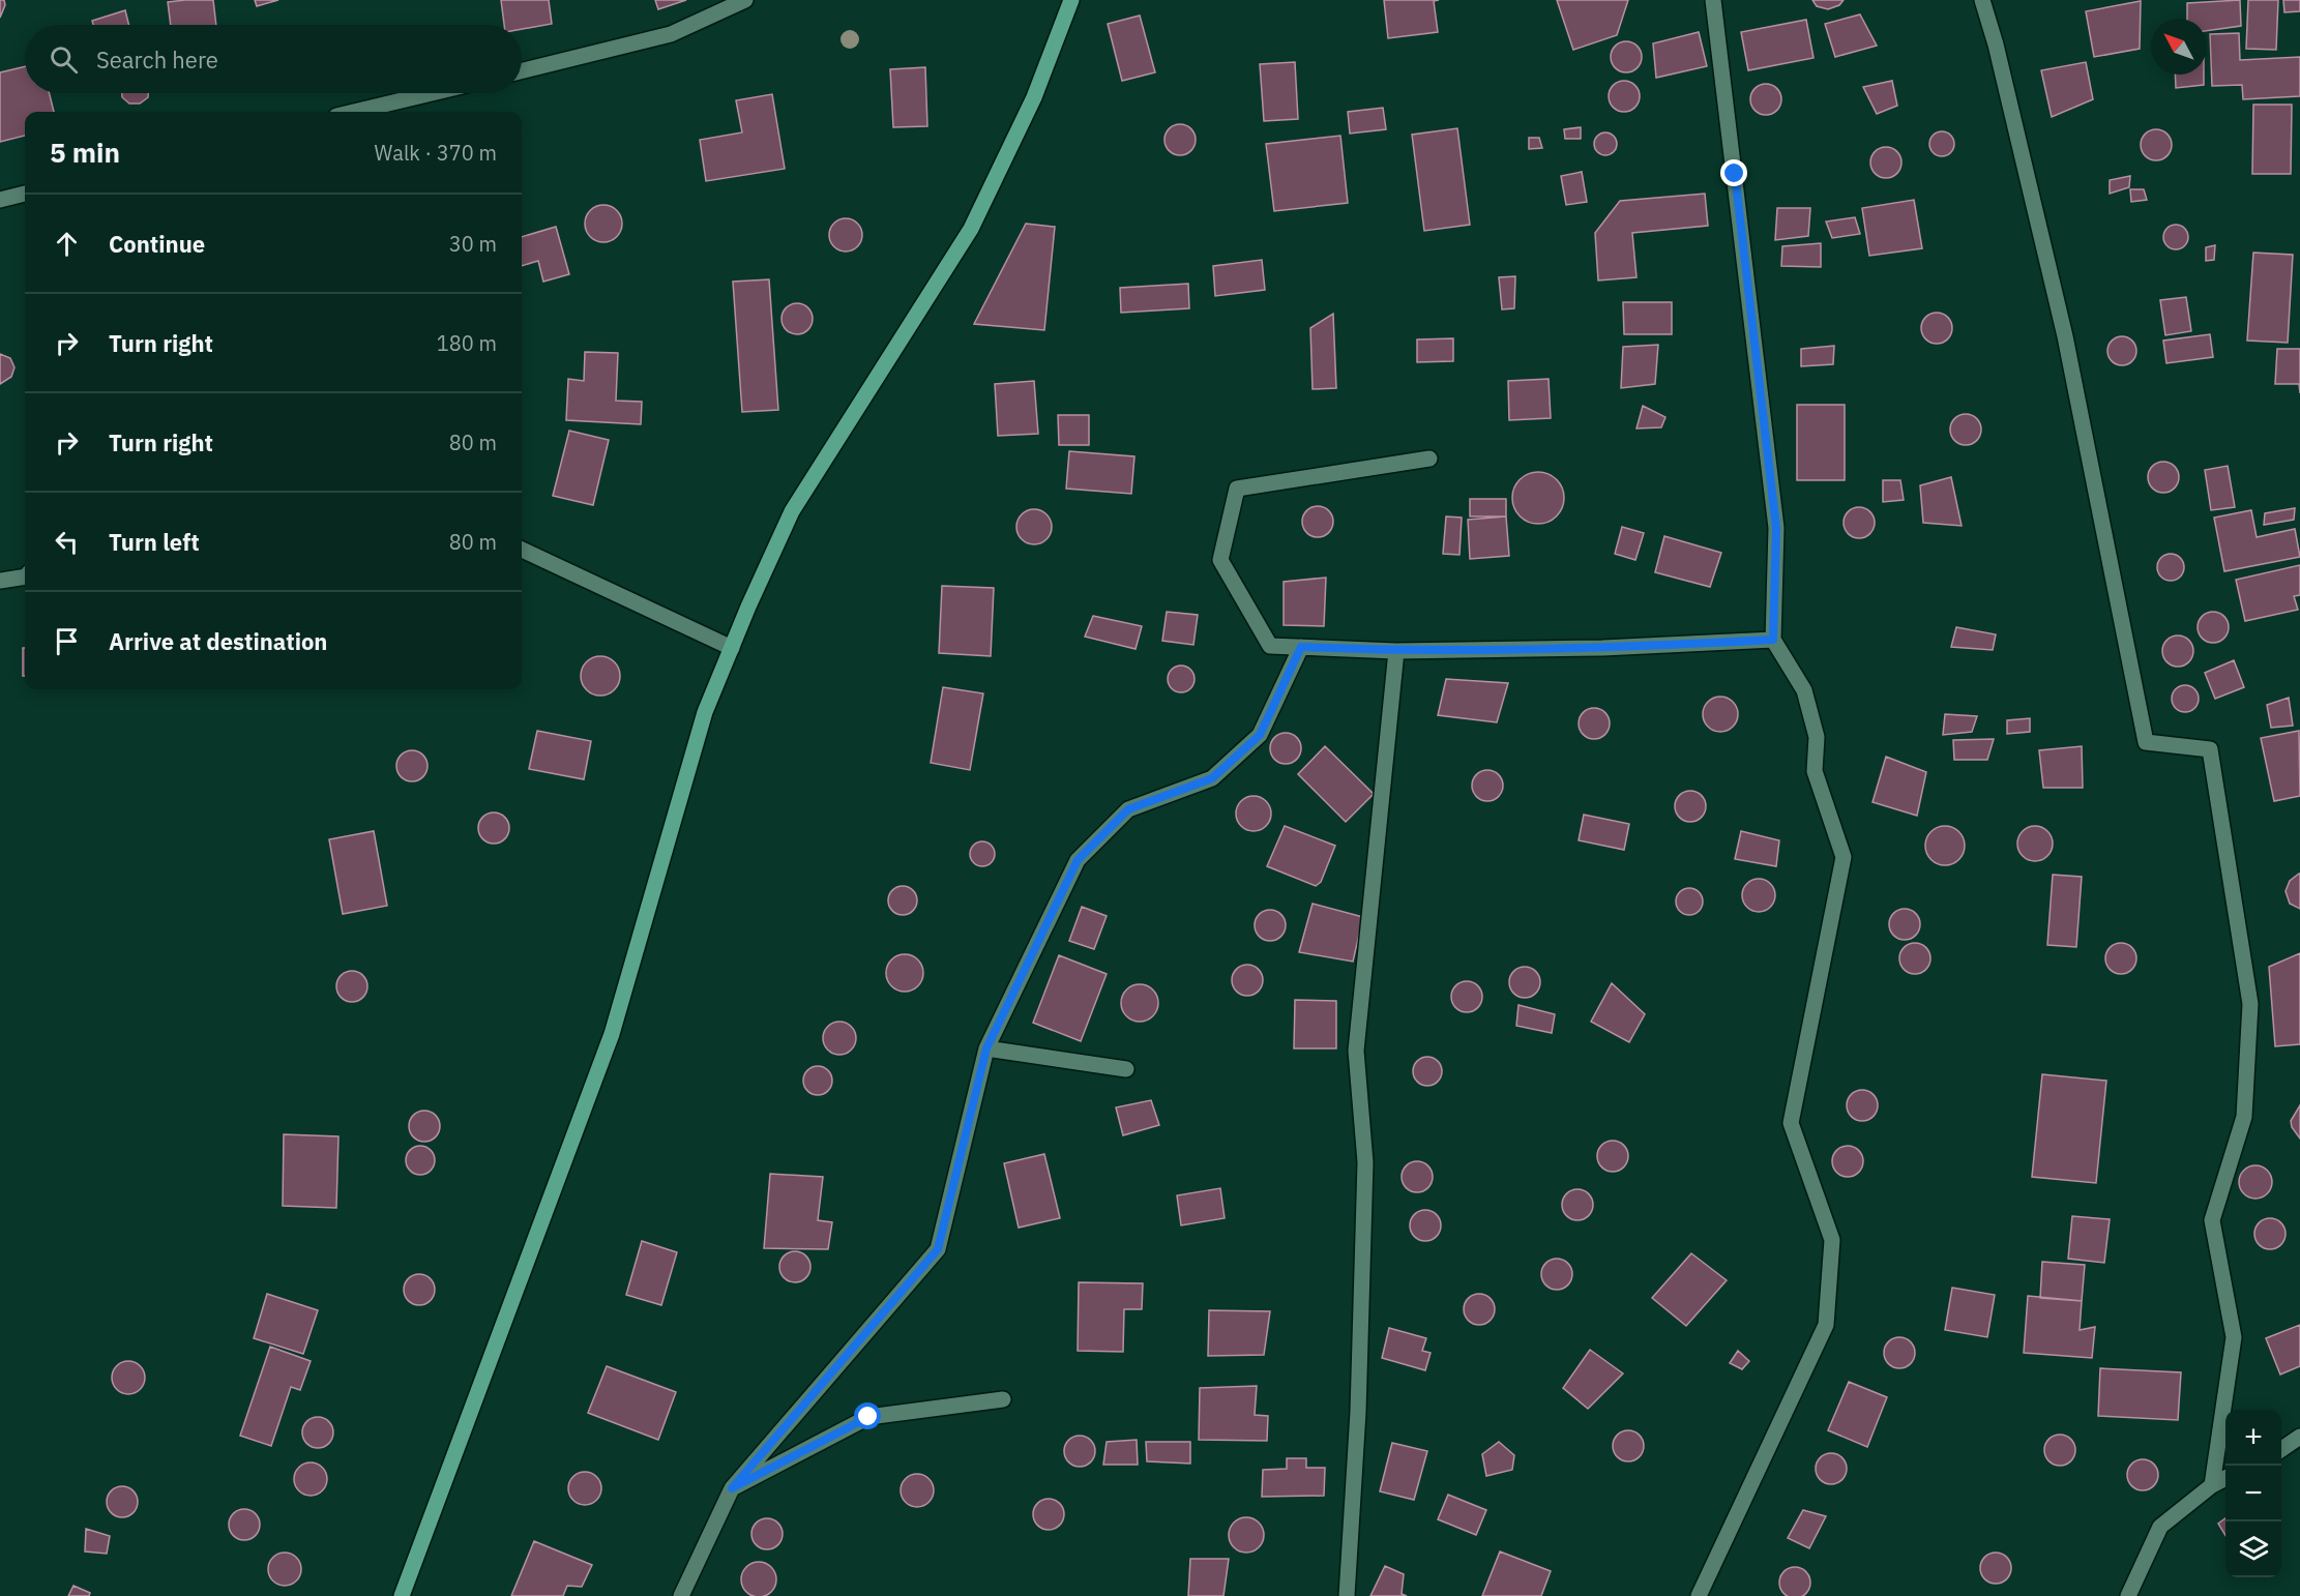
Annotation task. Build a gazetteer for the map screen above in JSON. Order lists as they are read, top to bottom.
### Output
{
  "north": "top left",
  "page": {
    "search": "Search here",
    "heading": ["5 min", "Walk · 370 m"],
    "list": [
      ["Continue", "30 m"],
      ["Turn right", "180 m"],
      ["Turn right", "80 m"],
      ["Turn left", "80 m"],
      "Arrive at destination"
    ],
    "map_buttons": ["+", "−"]
  }
}
